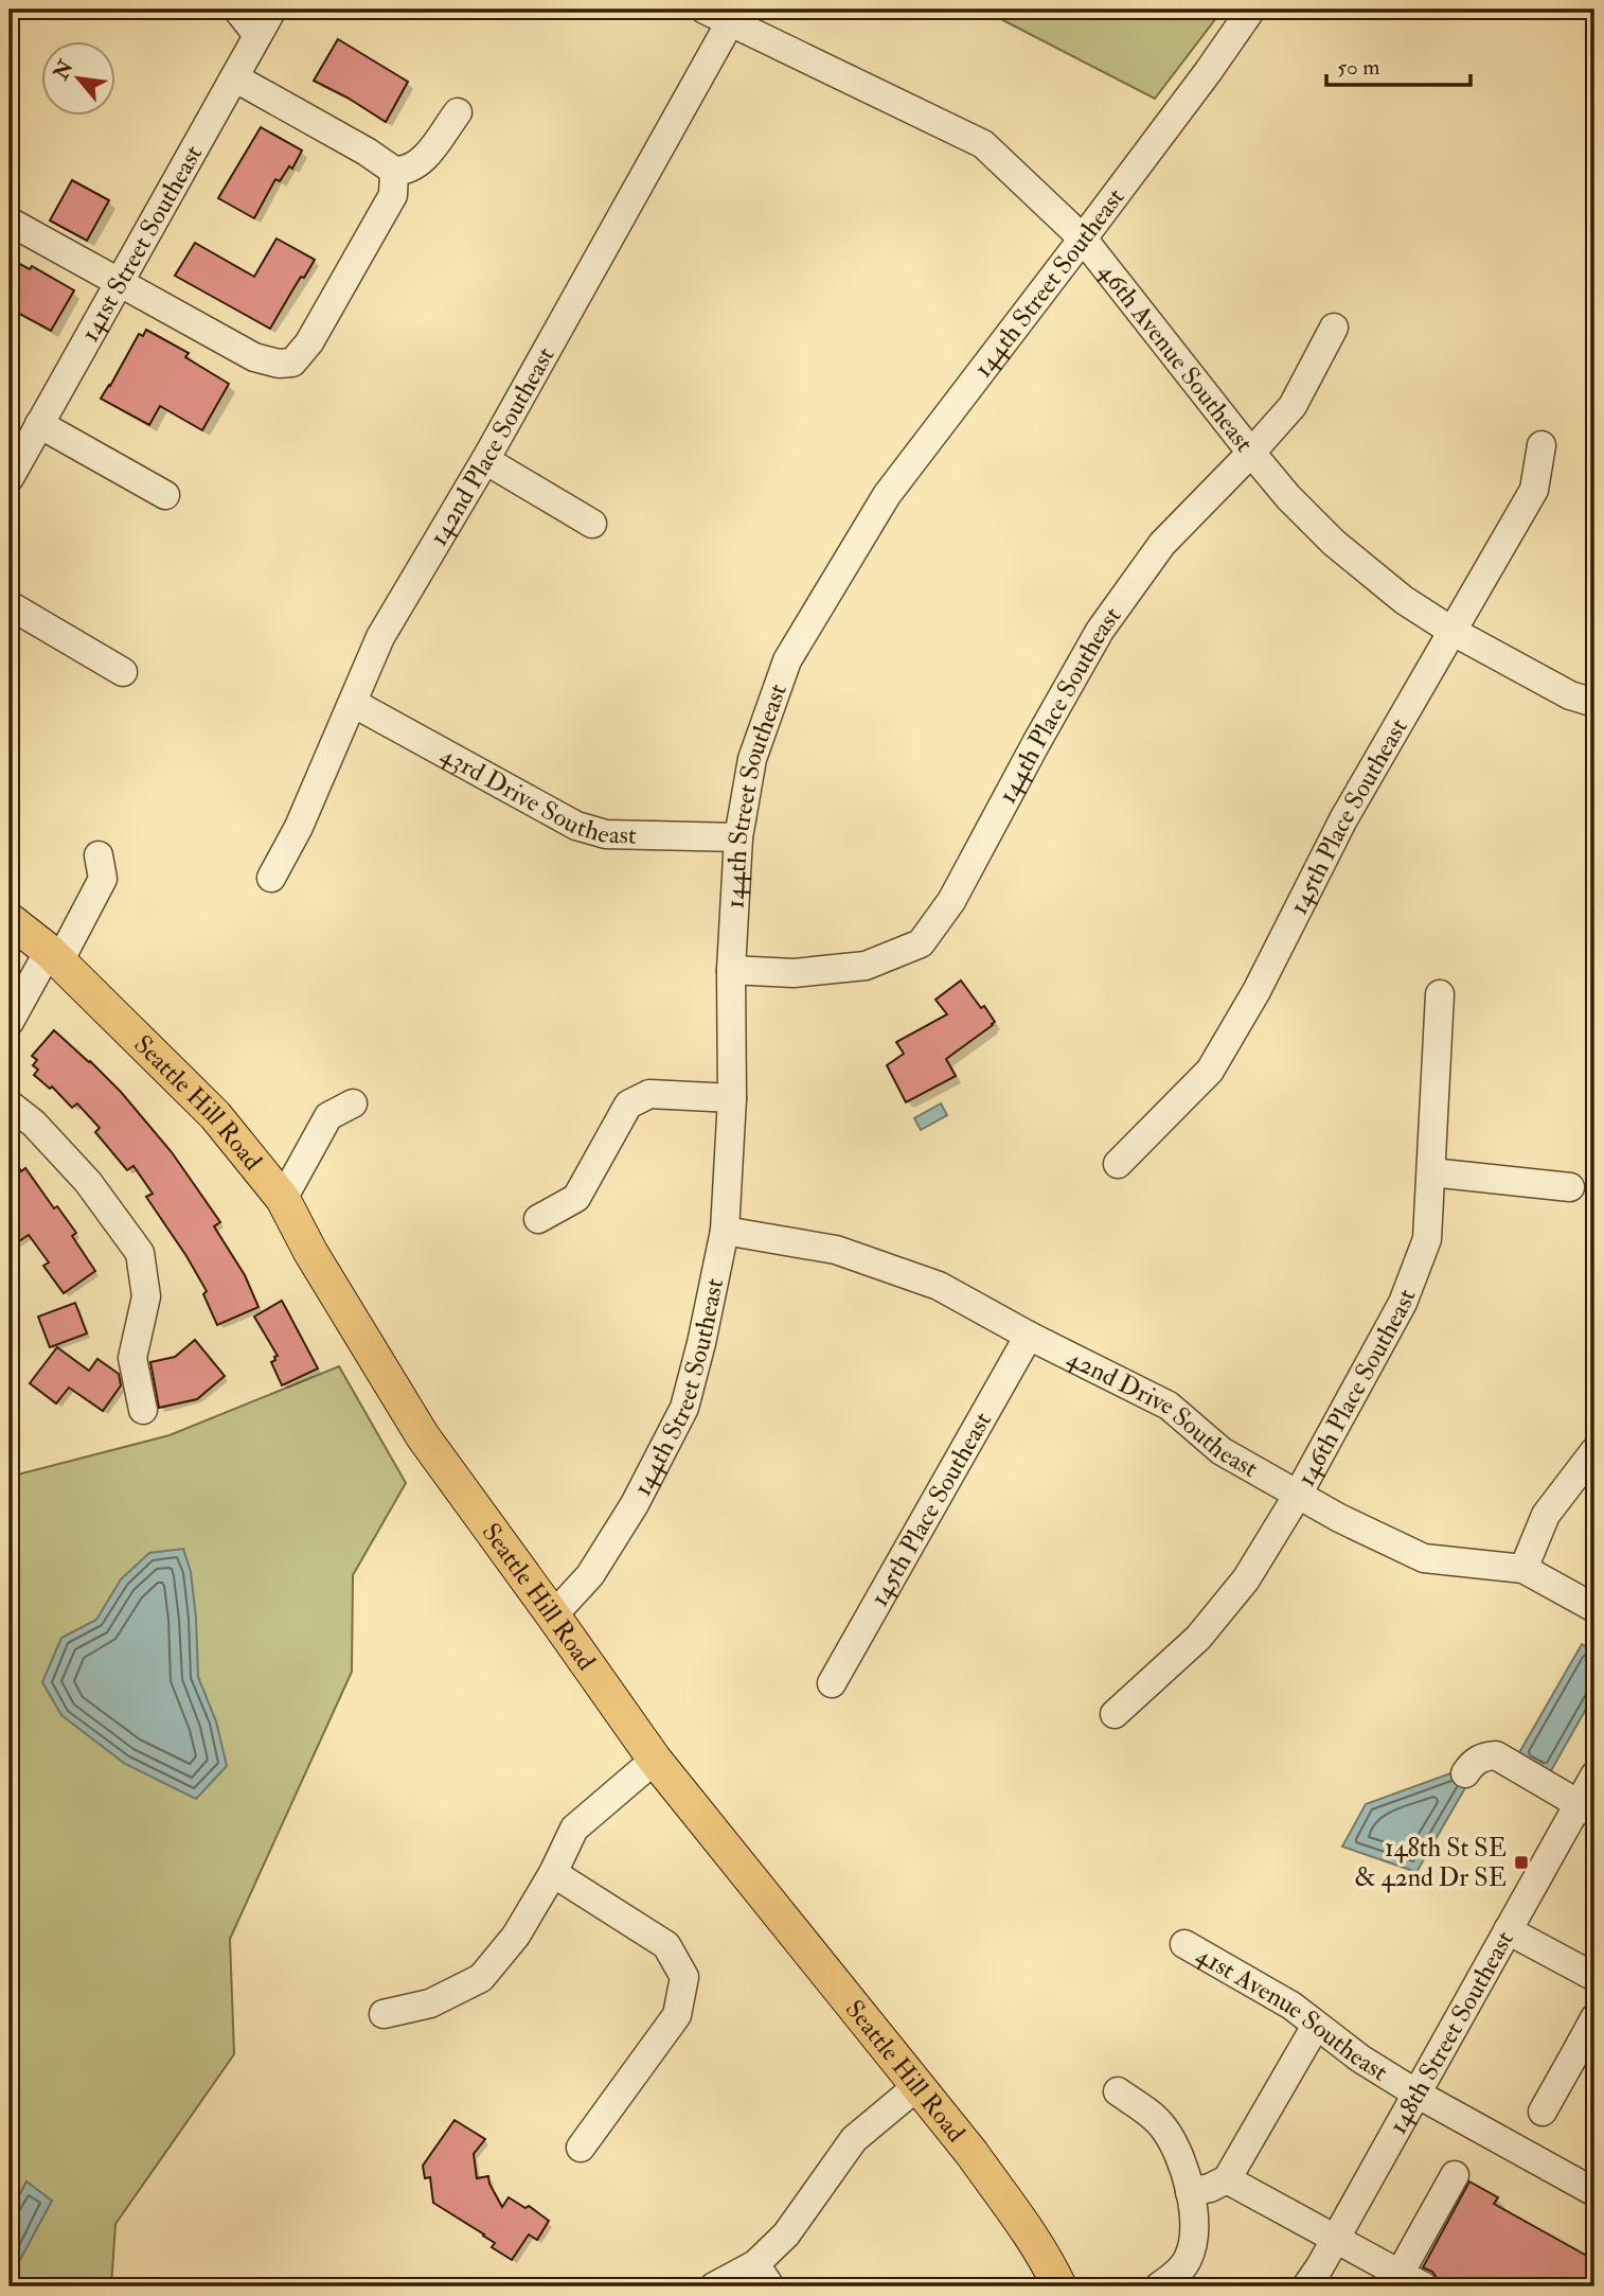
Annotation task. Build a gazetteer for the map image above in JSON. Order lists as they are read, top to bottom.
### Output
{
  "streets": {
    "main road": ["Seattle Hill Road"],
    "street": [
      "141st Street Southeast",
      "144th Street Southeast",
      "46th Avenue Southeast",
      "142nd Place Southeast",
      "144th Place Southeast",
      "43rd Drive Southeast",
      "145th Place Southeast",
      "146th Place Southeast",
      "42nd Drive Southeast",
      "41st Avenue Southeast",
      "148th Street Southeast"
    ]
  },
  "crossings": [
    ["144th Street Southeast", "46th Avenue Southeast"],
    ["144th Street Southeast", "144th Place Southeast"],
    ["144th Street Southeast", "43rd Drive Southeast"],
    ["144th Street Southeast", "Seattle Hill Road"],
    ["144th Street Southeast", "42nd Drive Southeast"],
    ["46th Avenue Southeast", "142nd Place Southeast"],
    ["46th Avenue Southeast", "144th Place Southeast"],
    ["46th Avenue Southeast", "145th Place Southeast"],
    ["142nd Place Southeast", "43rd Drive Southeast"],
    ["145th Place Southeast", "42nd Drive Southeast"],
    ["146th Place Southeast", "42nd Drive Southeast"],
    ["41st Avenue Southeast", "148th Street Southeast"]
  ],
  "places": {
    "transit": ["148th St SE & 42nd Dr SE"]
  },
  "scale_bar": "50 m",
  "north": "top left"
}
